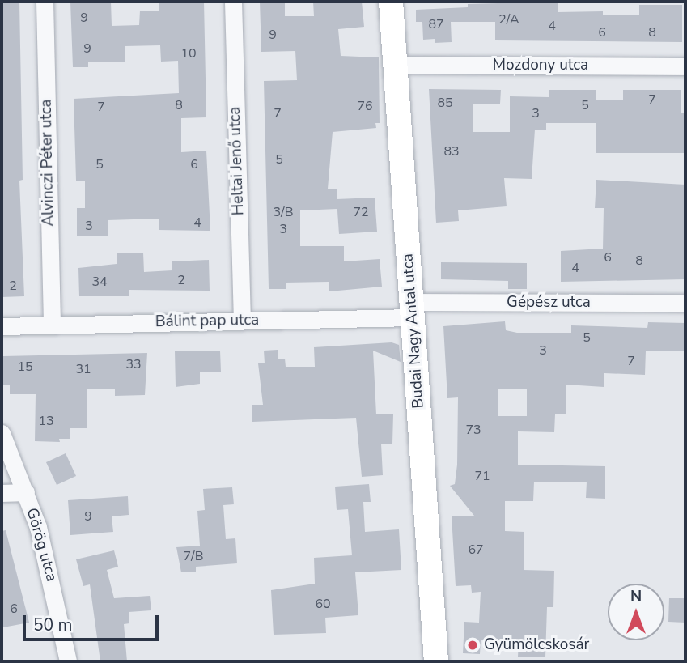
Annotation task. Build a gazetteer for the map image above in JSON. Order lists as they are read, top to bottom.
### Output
{
  "streets": {
    "street": [
      "Mozdony utca",
      "Heltai Jenő utca",
      "Alvinczi Péter utca",
      "Gépész utca",
      "Bálint pap utca",
      "Budai Nagy Antal utca",
      "Görög utca"
    ]
  },
  "crossings": [
    ["Mozdony utca", "Budai Nagy Antal utca"],
    ["Heltai Jenő utca", "Bálint pap utca"],
    ["Alvinczi Péter utca", "Bálint pap utca"],
    ["Gépész utca", "Bálint pap utca"],
    ["Gépész utca", "Budai Nagy Antal utca"],
    ["Bálint pap utca", "Budai Nagy Antal utca"]
  ],
  "places": ["Gyümölcskosár"],
  "house_numbers": [
    "9",
    "2/A",
    "87",
    "4",
    "6",
    "8",
    "9",
    "9",
    "10",
    "7",
    "85",
    "8",
    "5",
    "76",
    "7",
    "7",
    "3",
    "83",
    "5",
    "5",
    "6",
    "3/B",
    "72",
    "4",
    "3",
    "3",
    "6",
    "8",
    "4",
    "2",
    "34",
    "2",
    "5",
    "3",
    "7",
    "33",
    "15",
    "31",
    "13",
    "73",
    "71",
    "9",
    "67",
    "7/B",
    "60",
    "6"
  ],
  "scale_bar": "50 m",
  "north": "top"
}
